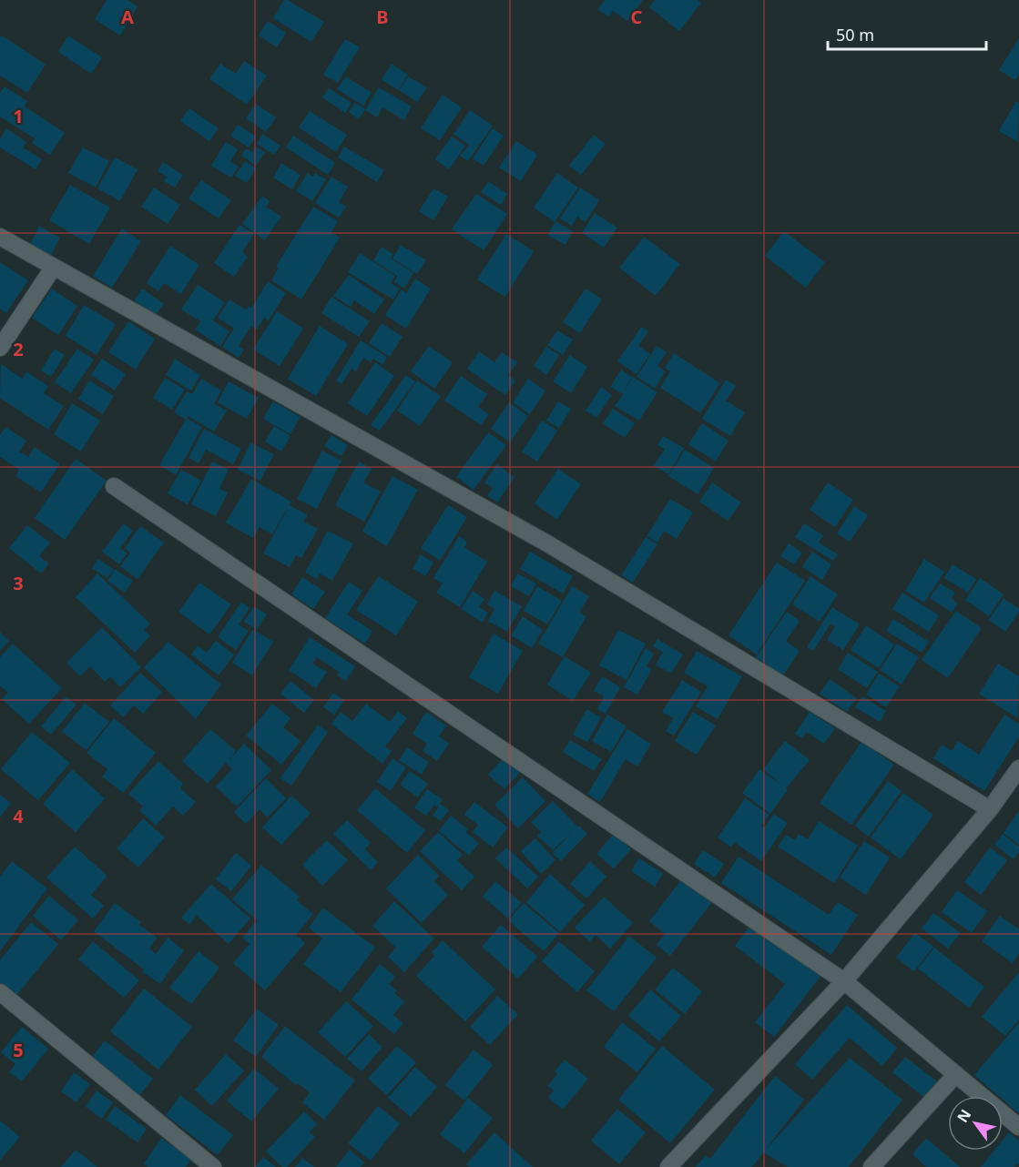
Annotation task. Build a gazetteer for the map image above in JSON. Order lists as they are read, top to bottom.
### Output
{
  "scale_bar": "50 m",
  "north": "top left",
  "grid": {
    "columns": ["A", "B", "C"],
    "rows": [
      "1",
      "2",
      "3",
      "4",
      "5"
    ]
  }
}
